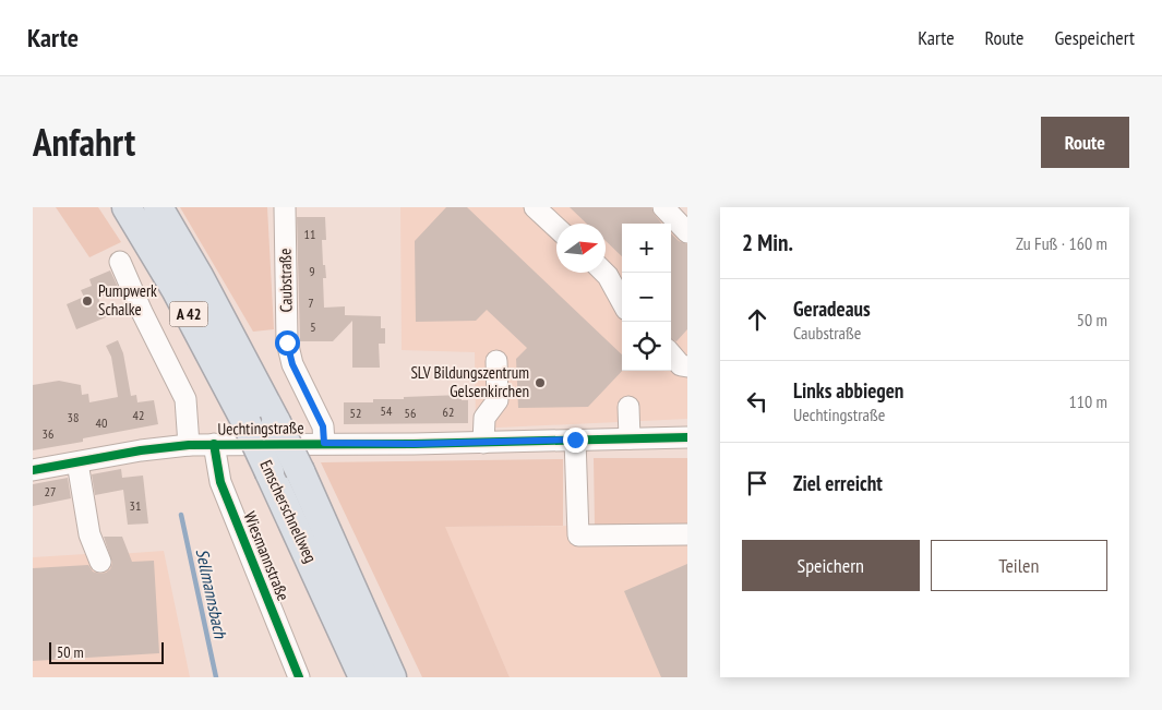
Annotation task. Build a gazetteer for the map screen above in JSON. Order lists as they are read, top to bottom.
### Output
{
  "streets": {
    "highway": ["A 42", "Emscherschnellweg"],
    "street": ["Caubstraße", "Uechtingstraße", "Wiesmannstraße"]
  },
  "crossings": [
    ["Caubstraße", "Uechtingstraße"],
    ["Uechtingstraße", "Wiesmannstraße"]
  ],
  "water": ["Sellmannsbach"],
  "places": ["Pumpwerk Schalke", "SLV Bildungszentrum Gelsenkirchen"],
  "house_numbers": [
    "11",
    "9",
    "7",
    "5",
    "54",
    "62",
    "52",
    "56",
    "42",
    "38",
    "40",
    "36",
    "27",
    "31"
  ],
  "scale_bar": "50 m",
  "north": "right",
  "page": {
    "header": "Karte",
    "nav": ["Karte", "Route", "Gespeichert"],
    "title": "Anfahrt",
    "buttons": [
      "Route",
      ["Speichern", "Teilen"]
    ],
    "heading": ["2 Min.", "Zu Fuß · 160 m"],
    "map_buttons": ["+", "−"],
    "list": [
      ["Geradeaus", "Caubstraße", "50 m"],
      ["Links abbiegen", "Uechtingstraße", "110 m"],
      "Ziel erreicht"
    ],
    "scale": "50 m"
  }
}
